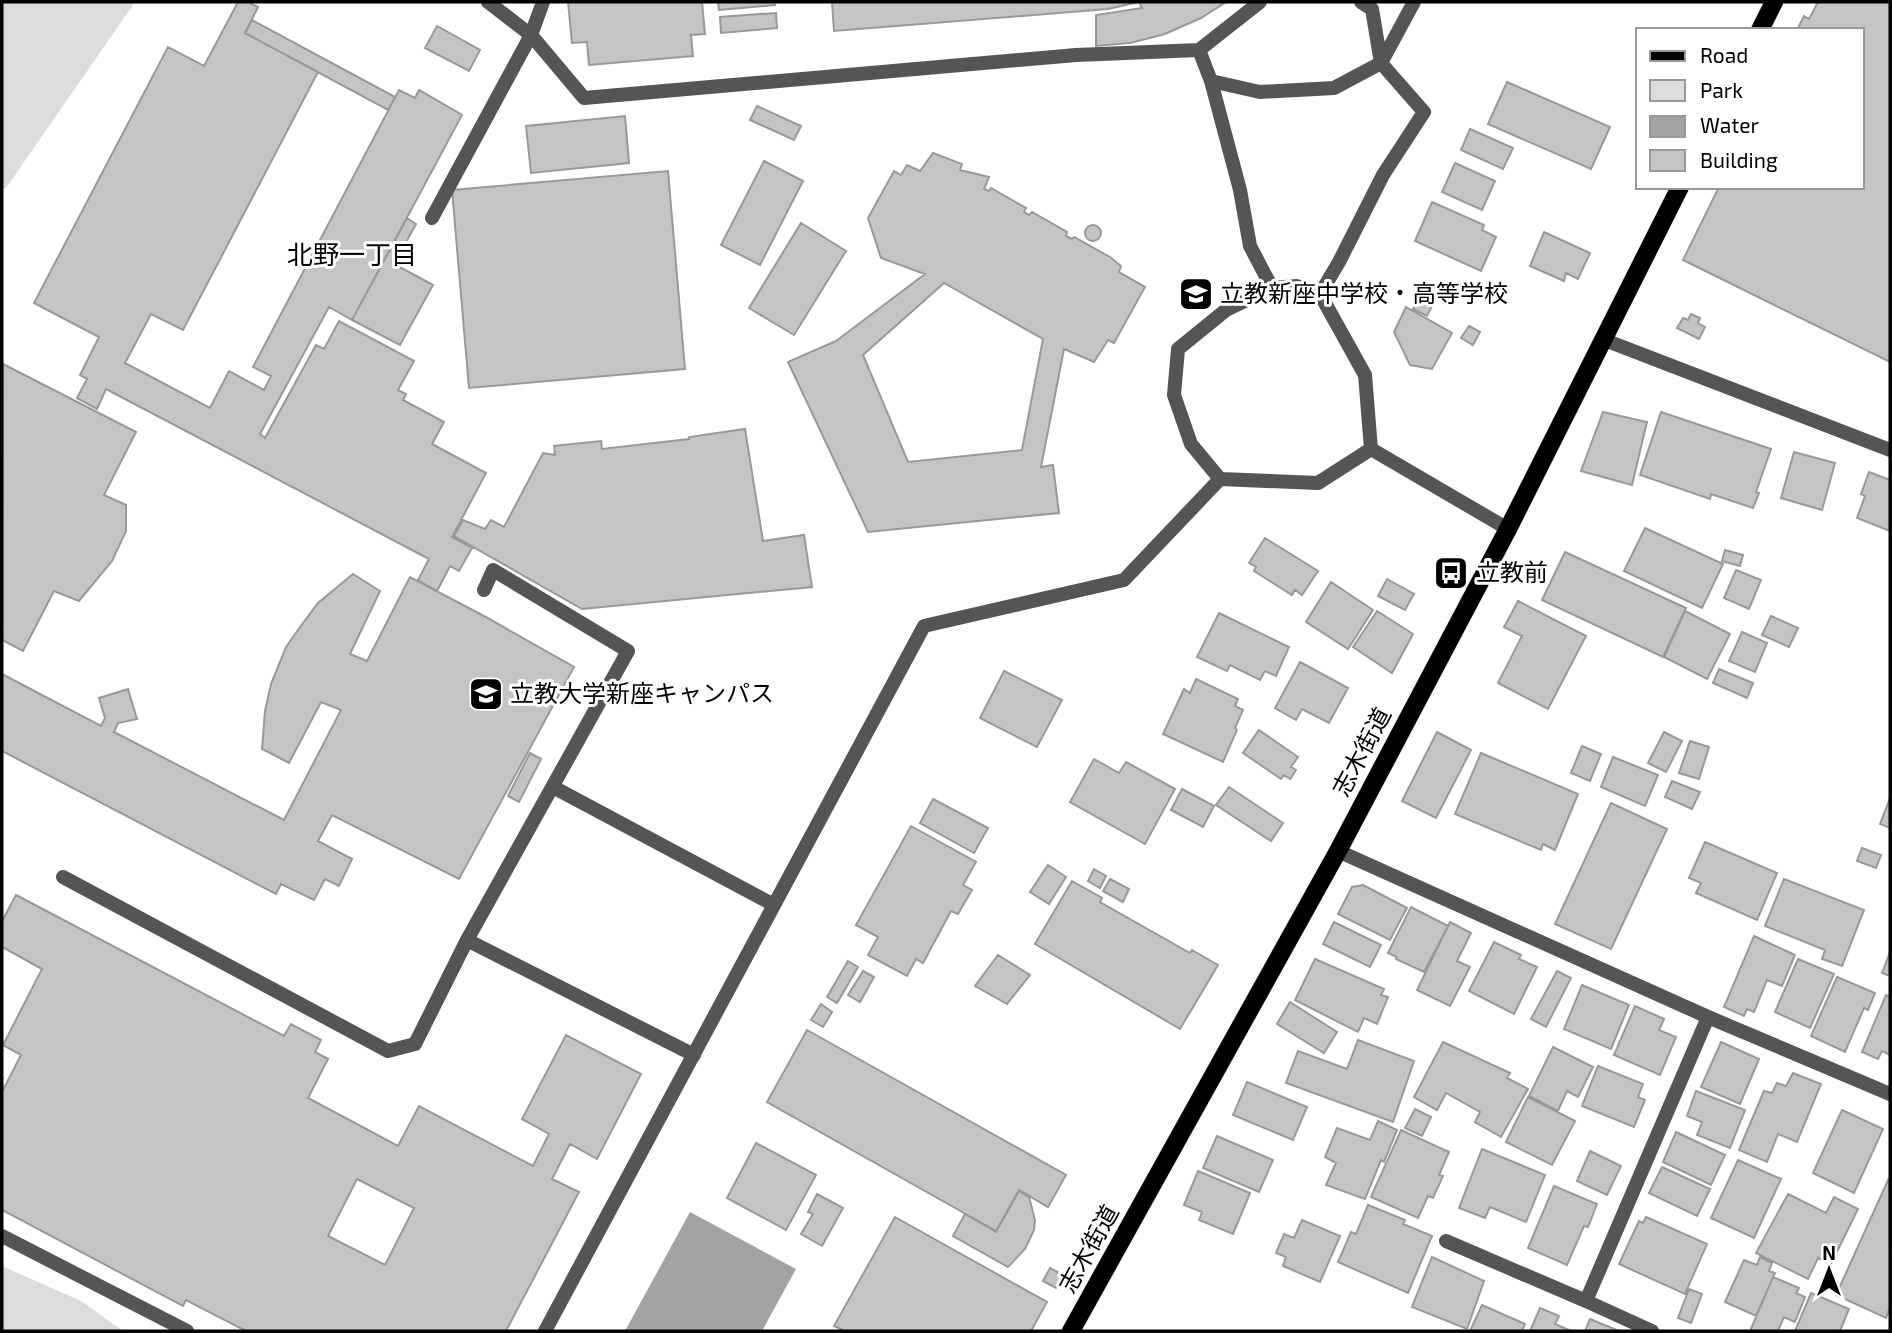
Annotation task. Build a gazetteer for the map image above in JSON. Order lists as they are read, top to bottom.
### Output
{
  "streets": {
    "main road": ["志木街道"]
  },
  "districts": ["北野一丁目"],
  "places": {
    "school or university": ["立教新座中学校・高等学校", "立教大学新座キャンパス"],
    "bus stop": ["立教前"]
  },
  "legend": [
    "Road",
    "Park",
    "Water",
    "Building"
  ],
  "north": "top"
}
